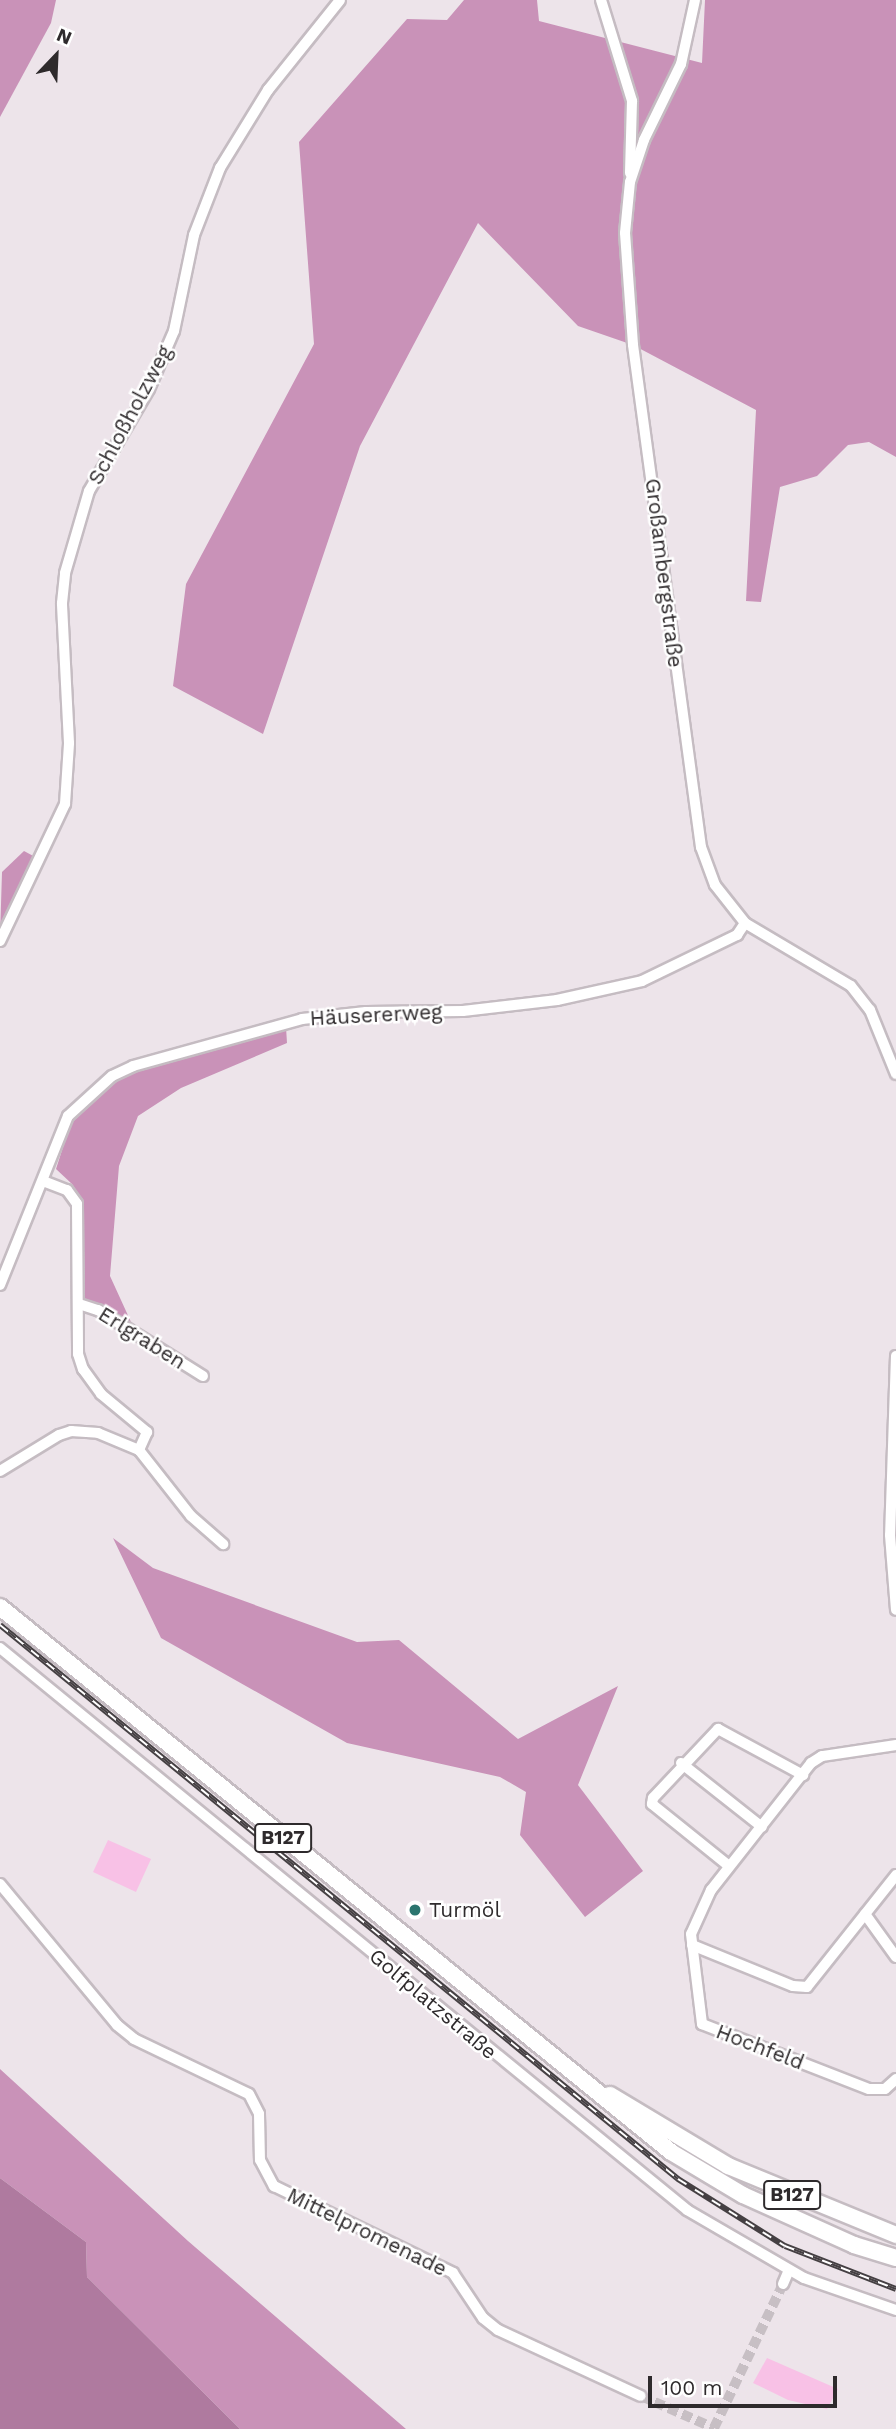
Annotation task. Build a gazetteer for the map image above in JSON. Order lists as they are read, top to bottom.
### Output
{
  "streets": {
    "main road": ["B127"],
    "street": [
      "Schloßholzweg",
      "Großambergstraße",
      "Häusererweg",
      "Erlgraben",
      "Golfplatzstraße",
      "Hochfeld",
      "Mittelpromenade"
    ]
  },
  "crossings": [
    ["Großambergstraße", "Häusererweg"],
    ["Häusererweg", "Erlgraben"]
  ],
  "places": ["Turmöl"],
  "scale_bar": "100 m",
  "north": "top right"
}
